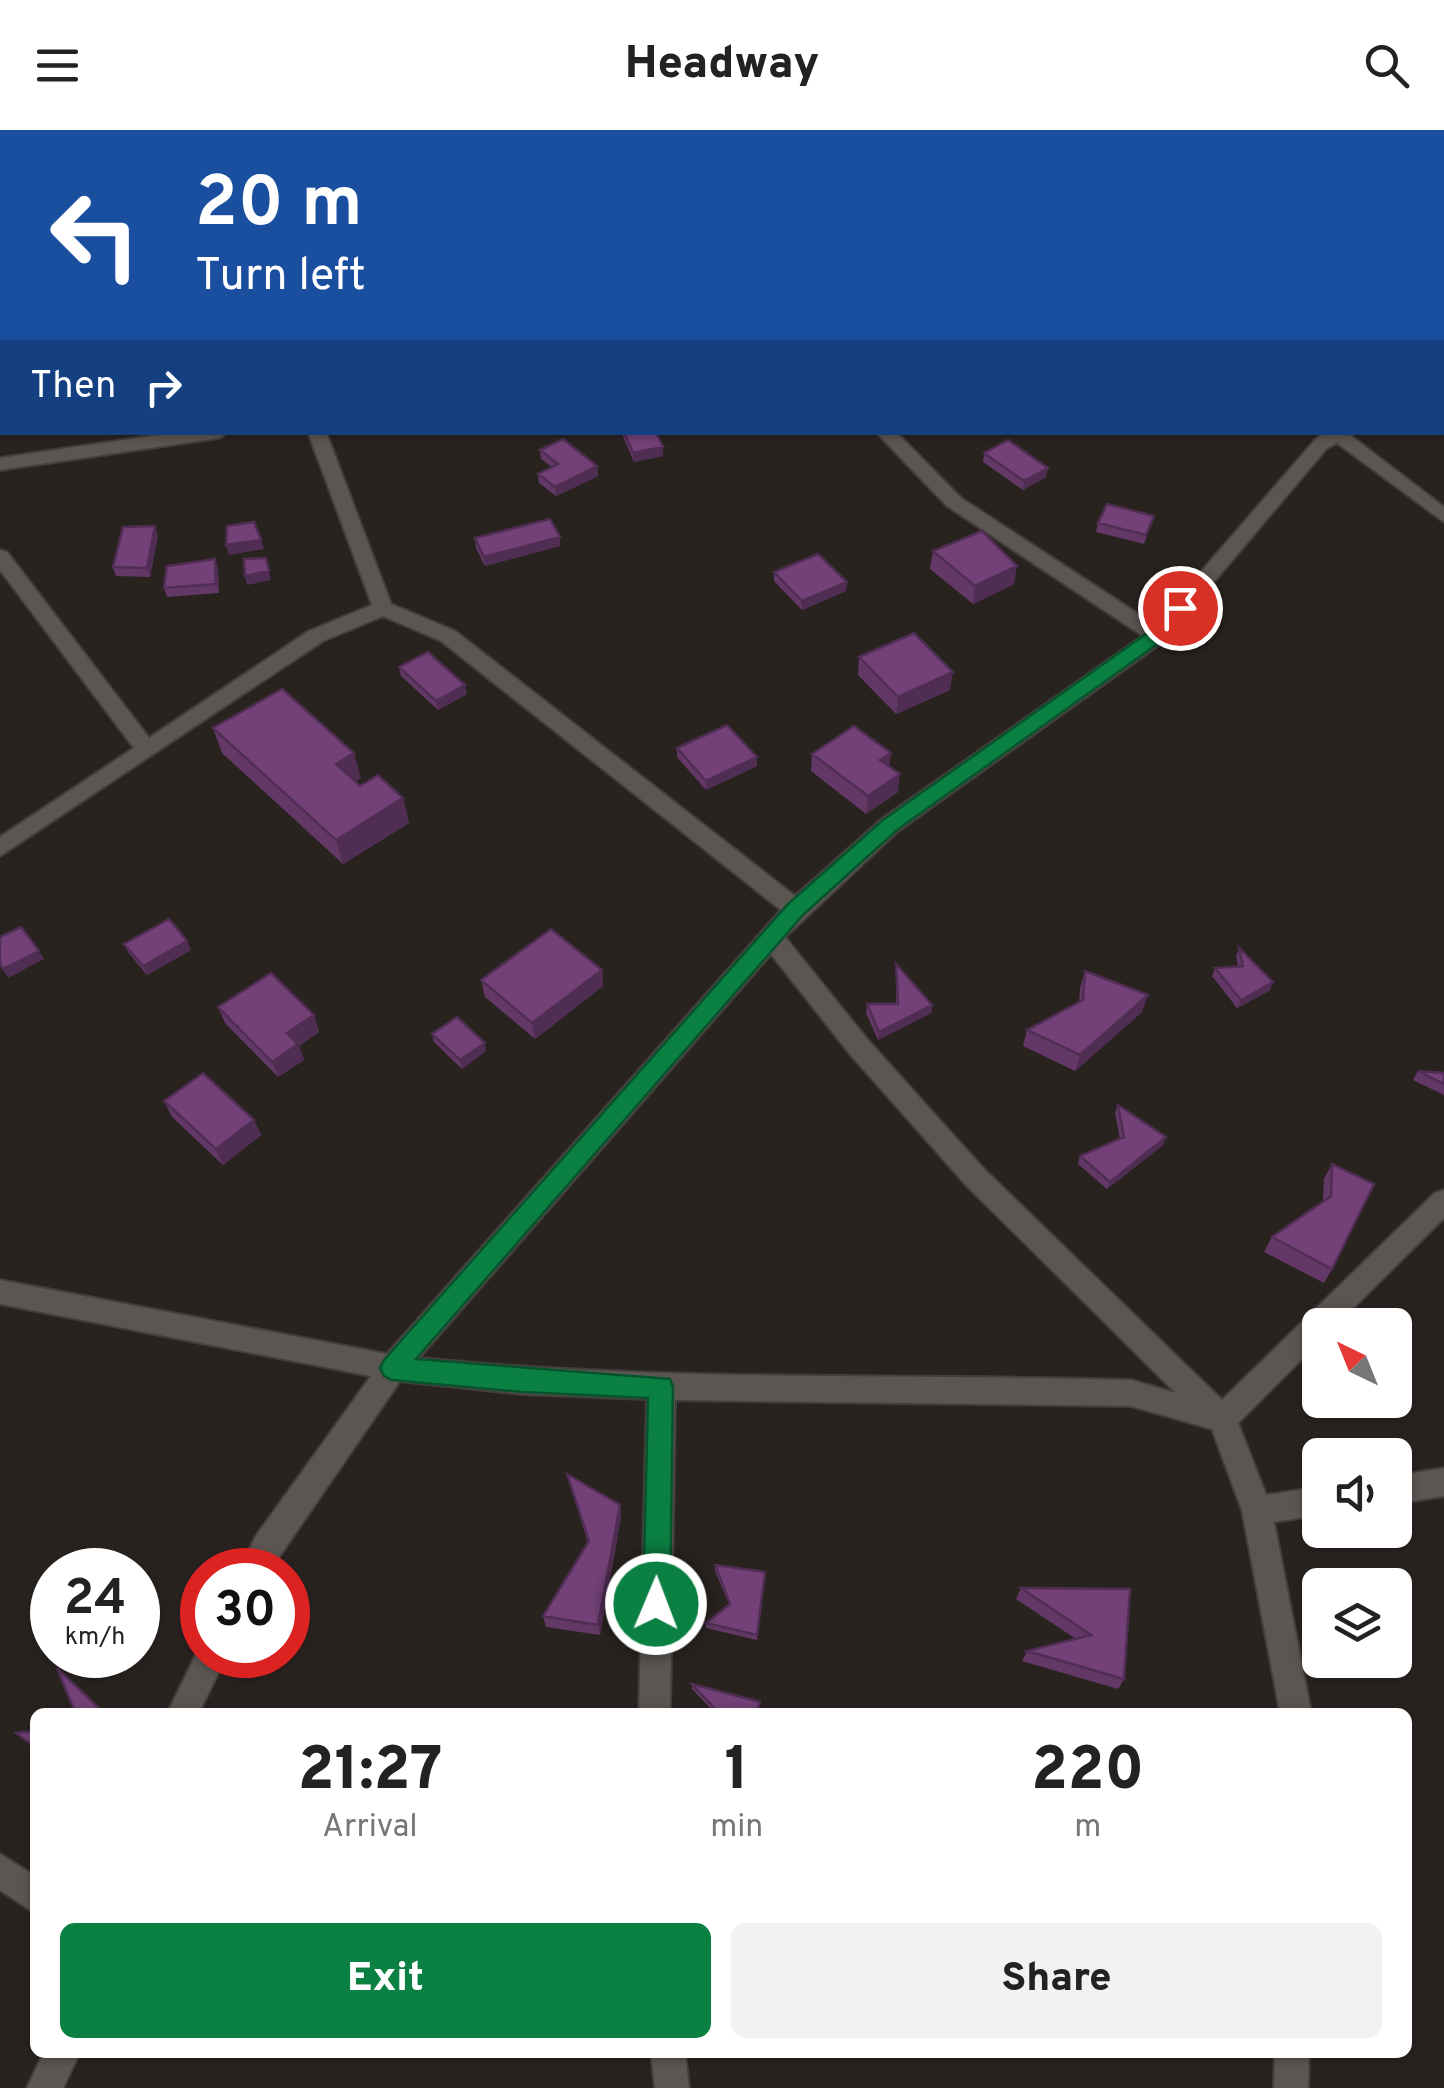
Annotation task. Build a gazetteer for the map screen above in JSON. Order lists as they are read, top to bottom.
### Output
{
  "north": "top left",
  "page": {
    "header": "Headway",
    "turn": ["20 m", "Turn left"],
    "then": "Then",
    "speed": "24 km/h",
    "limit": "30",
    "eta": [
      "21:27",
      "Arrival",
      "1",
      "min",
      "220",
      "m"
    ],
    "buttons": ["Exit", "Share"]
  }
}
